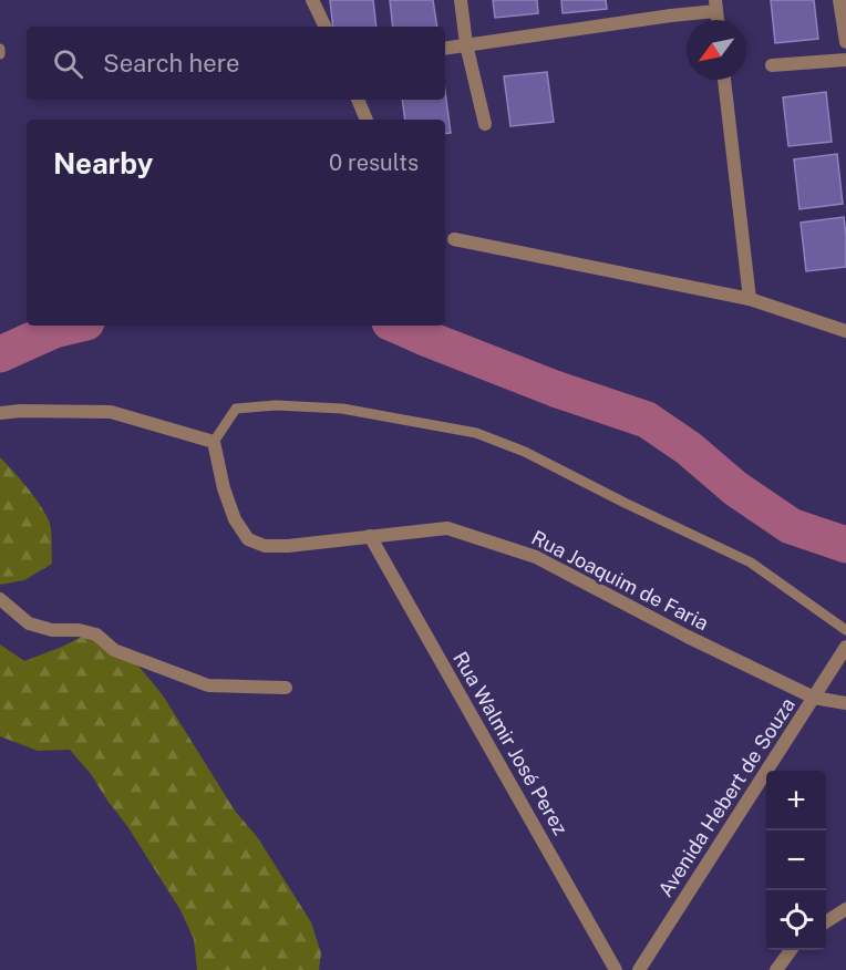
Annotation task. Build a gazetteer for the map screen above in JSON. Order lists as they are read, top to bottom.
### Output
{
  "streets": {
    "street": ["Rua Joaquim de Faria", "Rua Walmir José Perez", "Avenida Hebert de Souza"]
  },
  "crossings": [
    ["Rua Joaquim de Faria", "Rua Walmir José Perez"],
    ["Rua Joaquim de Faria", "Avenida Hebert de Souza"]
  ],
  "north": "bottom left",
  "page": {
    "search": "Search here",
    "heading": ["Nearby", "0 results"],
    "map_buttons": ["+", "−"]
  }
}
